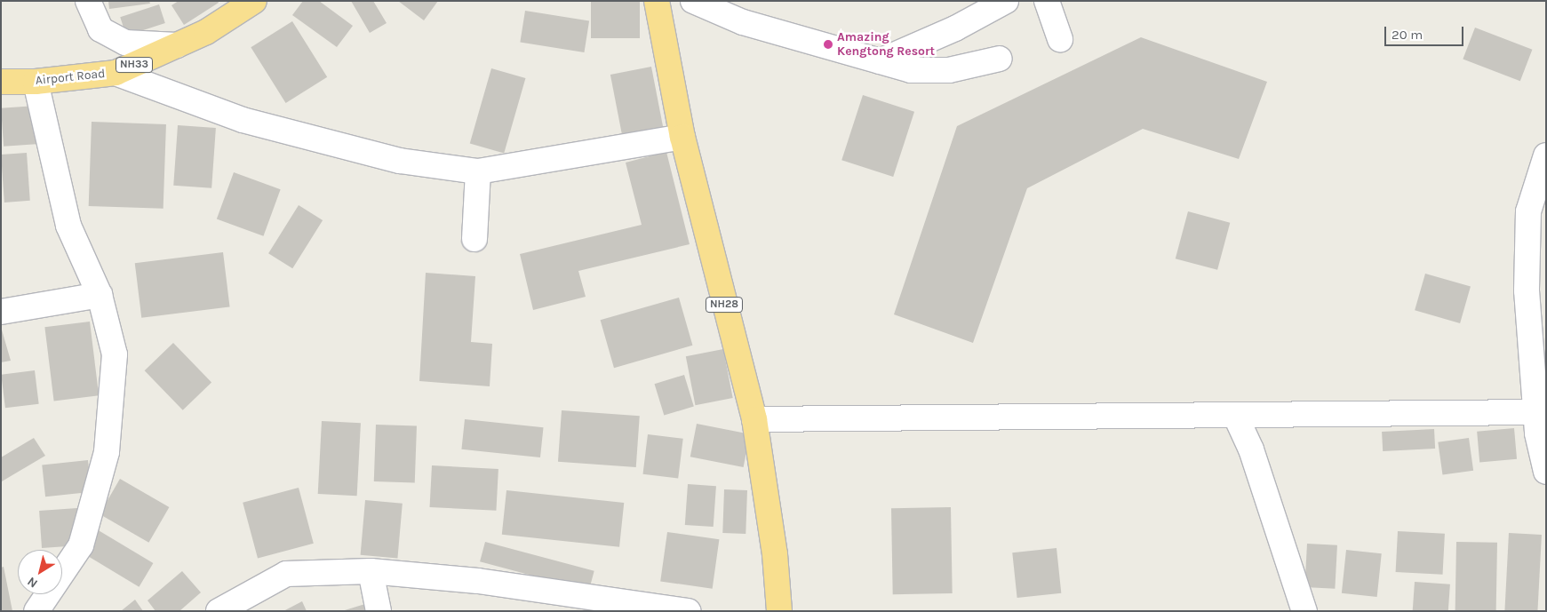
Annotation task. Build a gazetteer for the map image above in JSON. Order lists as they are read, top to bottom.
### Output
{
  "streets": {
    "highway": ["NH33", "Airport Road", "NH28"]
  },
  "places": ["Amazing Kengtong Resort"],
  "scale_bar": "20 m",
  "north": "bottom left"
}
